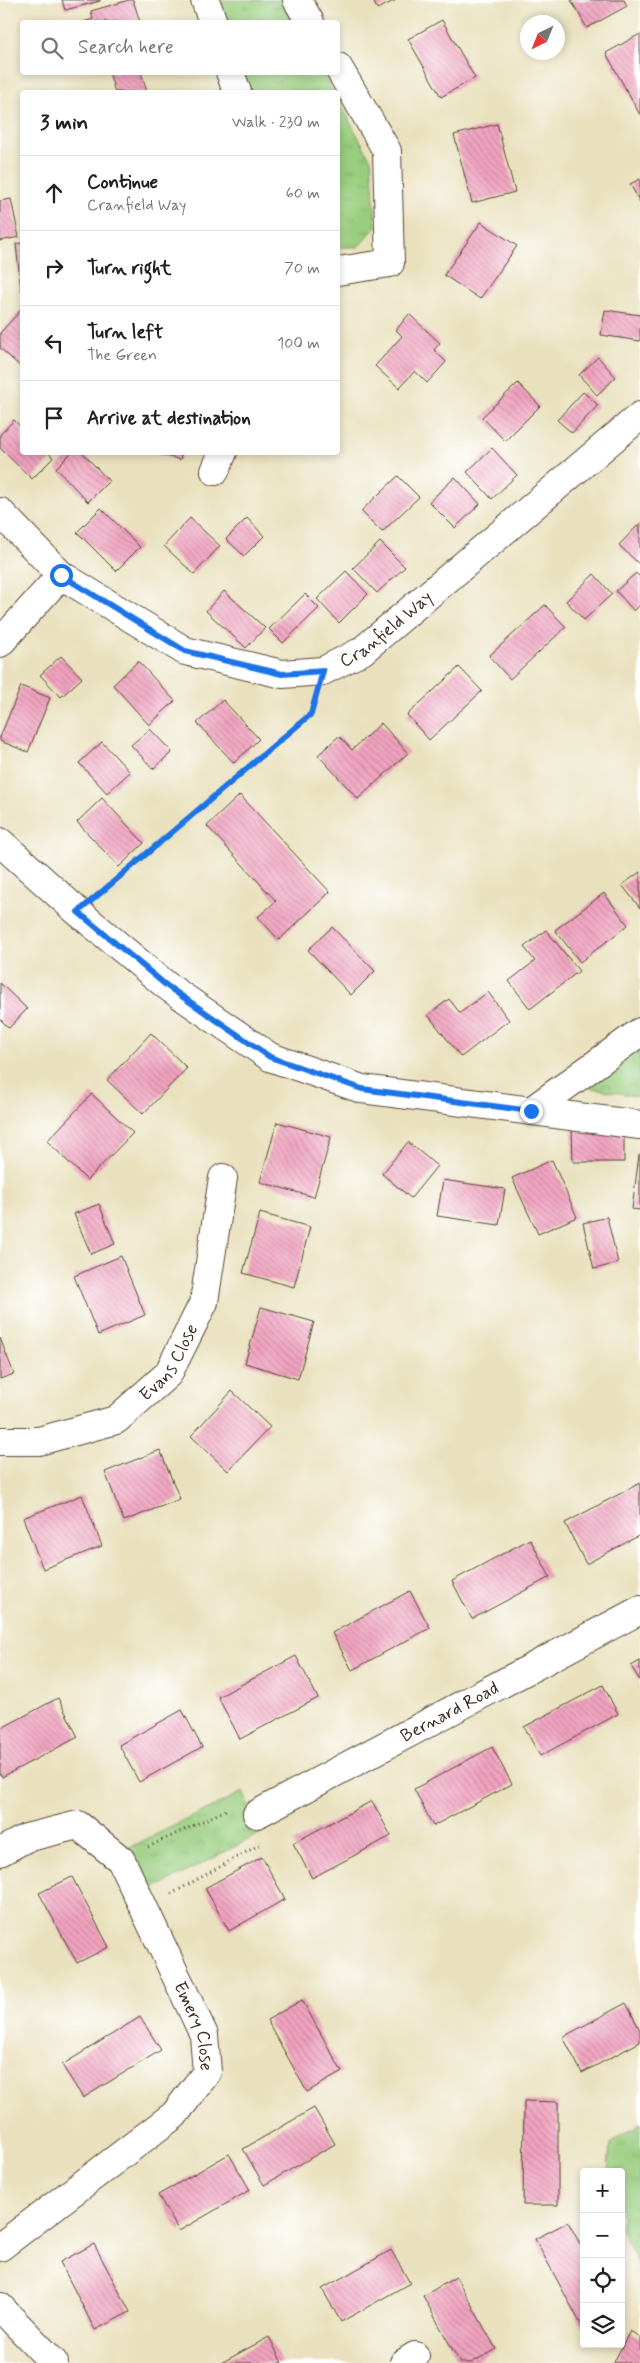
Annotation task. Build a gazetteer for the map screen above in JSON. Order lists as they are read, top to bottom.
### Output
{
  "streets": {
    "street": [
      "Cranfield Way",
      "Evans Close",
      "Bernard Road",
      "Emery Close"
    ]
  },
  "north": "bottom left",
  "page": {
    "search": "Search here",
    "heading": ["3 min", "Walk · 230 m"],
    "list": [
      ["Continue", "Cranfield Way", "60 m"],
      ["Turn right", "70 m"],
      ["Turn left", "The Green", "100 m"],
      "Arrive at destination"
    ],
    "map_buttons": ["+", "−"]
  }
}
